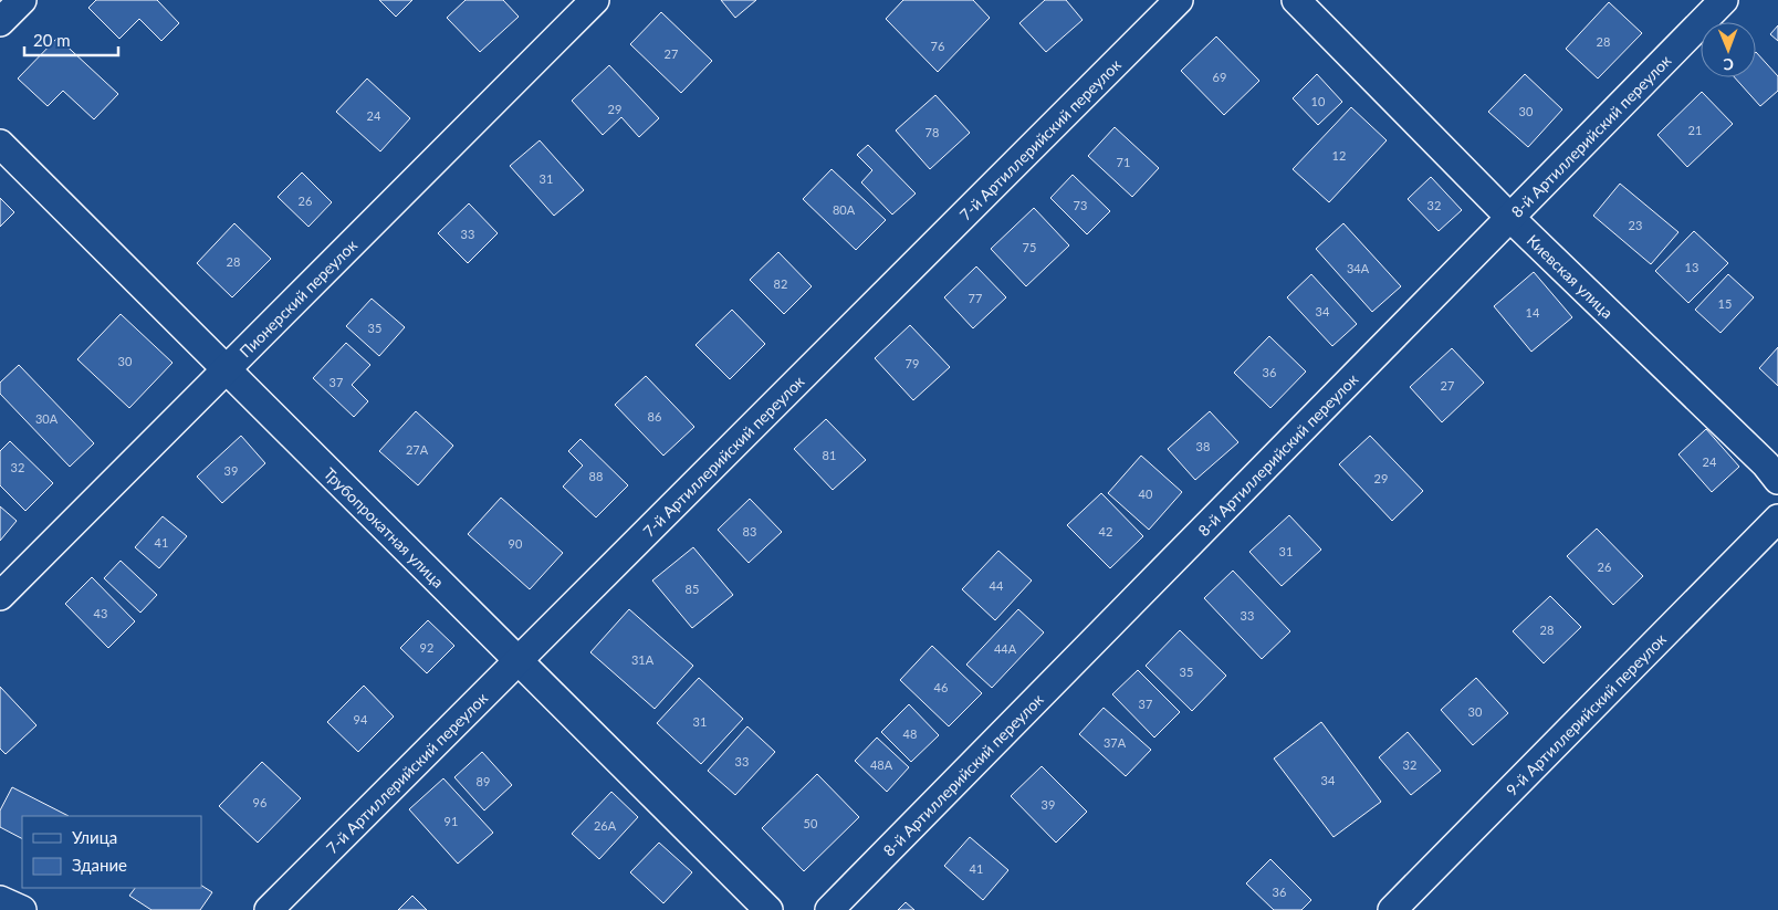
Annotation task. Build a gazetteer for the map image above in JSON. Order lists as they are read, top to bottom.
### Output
{
  "streets": {
    "street": [
      "8-й Артиллерийский переулок",
      "7-й Артиллерийский переулок",
      "Киевская улица",
      "Пионерский переулок",
      "Трубопрокатная улица",
      "9-й Артиллерийский переулок"
    ]
  },
  "crossings": [
    ["8-й Артиллерийский переулок", "Киевская улица"],
    ["7-й Артиллерийский переулок", "Трубопрокатная улица"],
    ["Пионерский переулок", "Трубопрокатная улица"]
  ],
  "house_numbers": [
    "28",
    "76",
    "27",
    "69",
    "10",
    "29",
    "30",
    "24",
    "21",
    "78",
    "12",
    "71",
    "31",
    "26",
    "73",
    "32",
    "80А",
    "23",
    "33",
    "75",
    "28",
    "13",
    "34А",
    "82",
    "77",
    "15",
    "34",
    "14",
    "35",
    "30",
    "79",
    "36",
    "37",
    "27",
    "86",
    "30А",
    "38",
    "27А",
    "81",
    "24",
    "32",
    "39",
    "88",
    "29",
    "40",
    "83",
    "42",
    "41",
    "90",
    "31",
    "26",
    "44",
    "85",
    "43",
    "33",
    "28",
    "92",
    "44А",
    "31А",
    "35",
    "46",
    "37",
    "30",
    "94",
    "31",
    "48",
    "37А",
    "33",
    "48А",
    "32",
    "34",
    "89",
    "96",
    "39",
    "91",
    "50",
    "26А",
    "41",
    "36"
  ],
  "legend": ["Улица", "Здание"],
  "scale_bar": "20 m",
  "north": "bottom"
}
